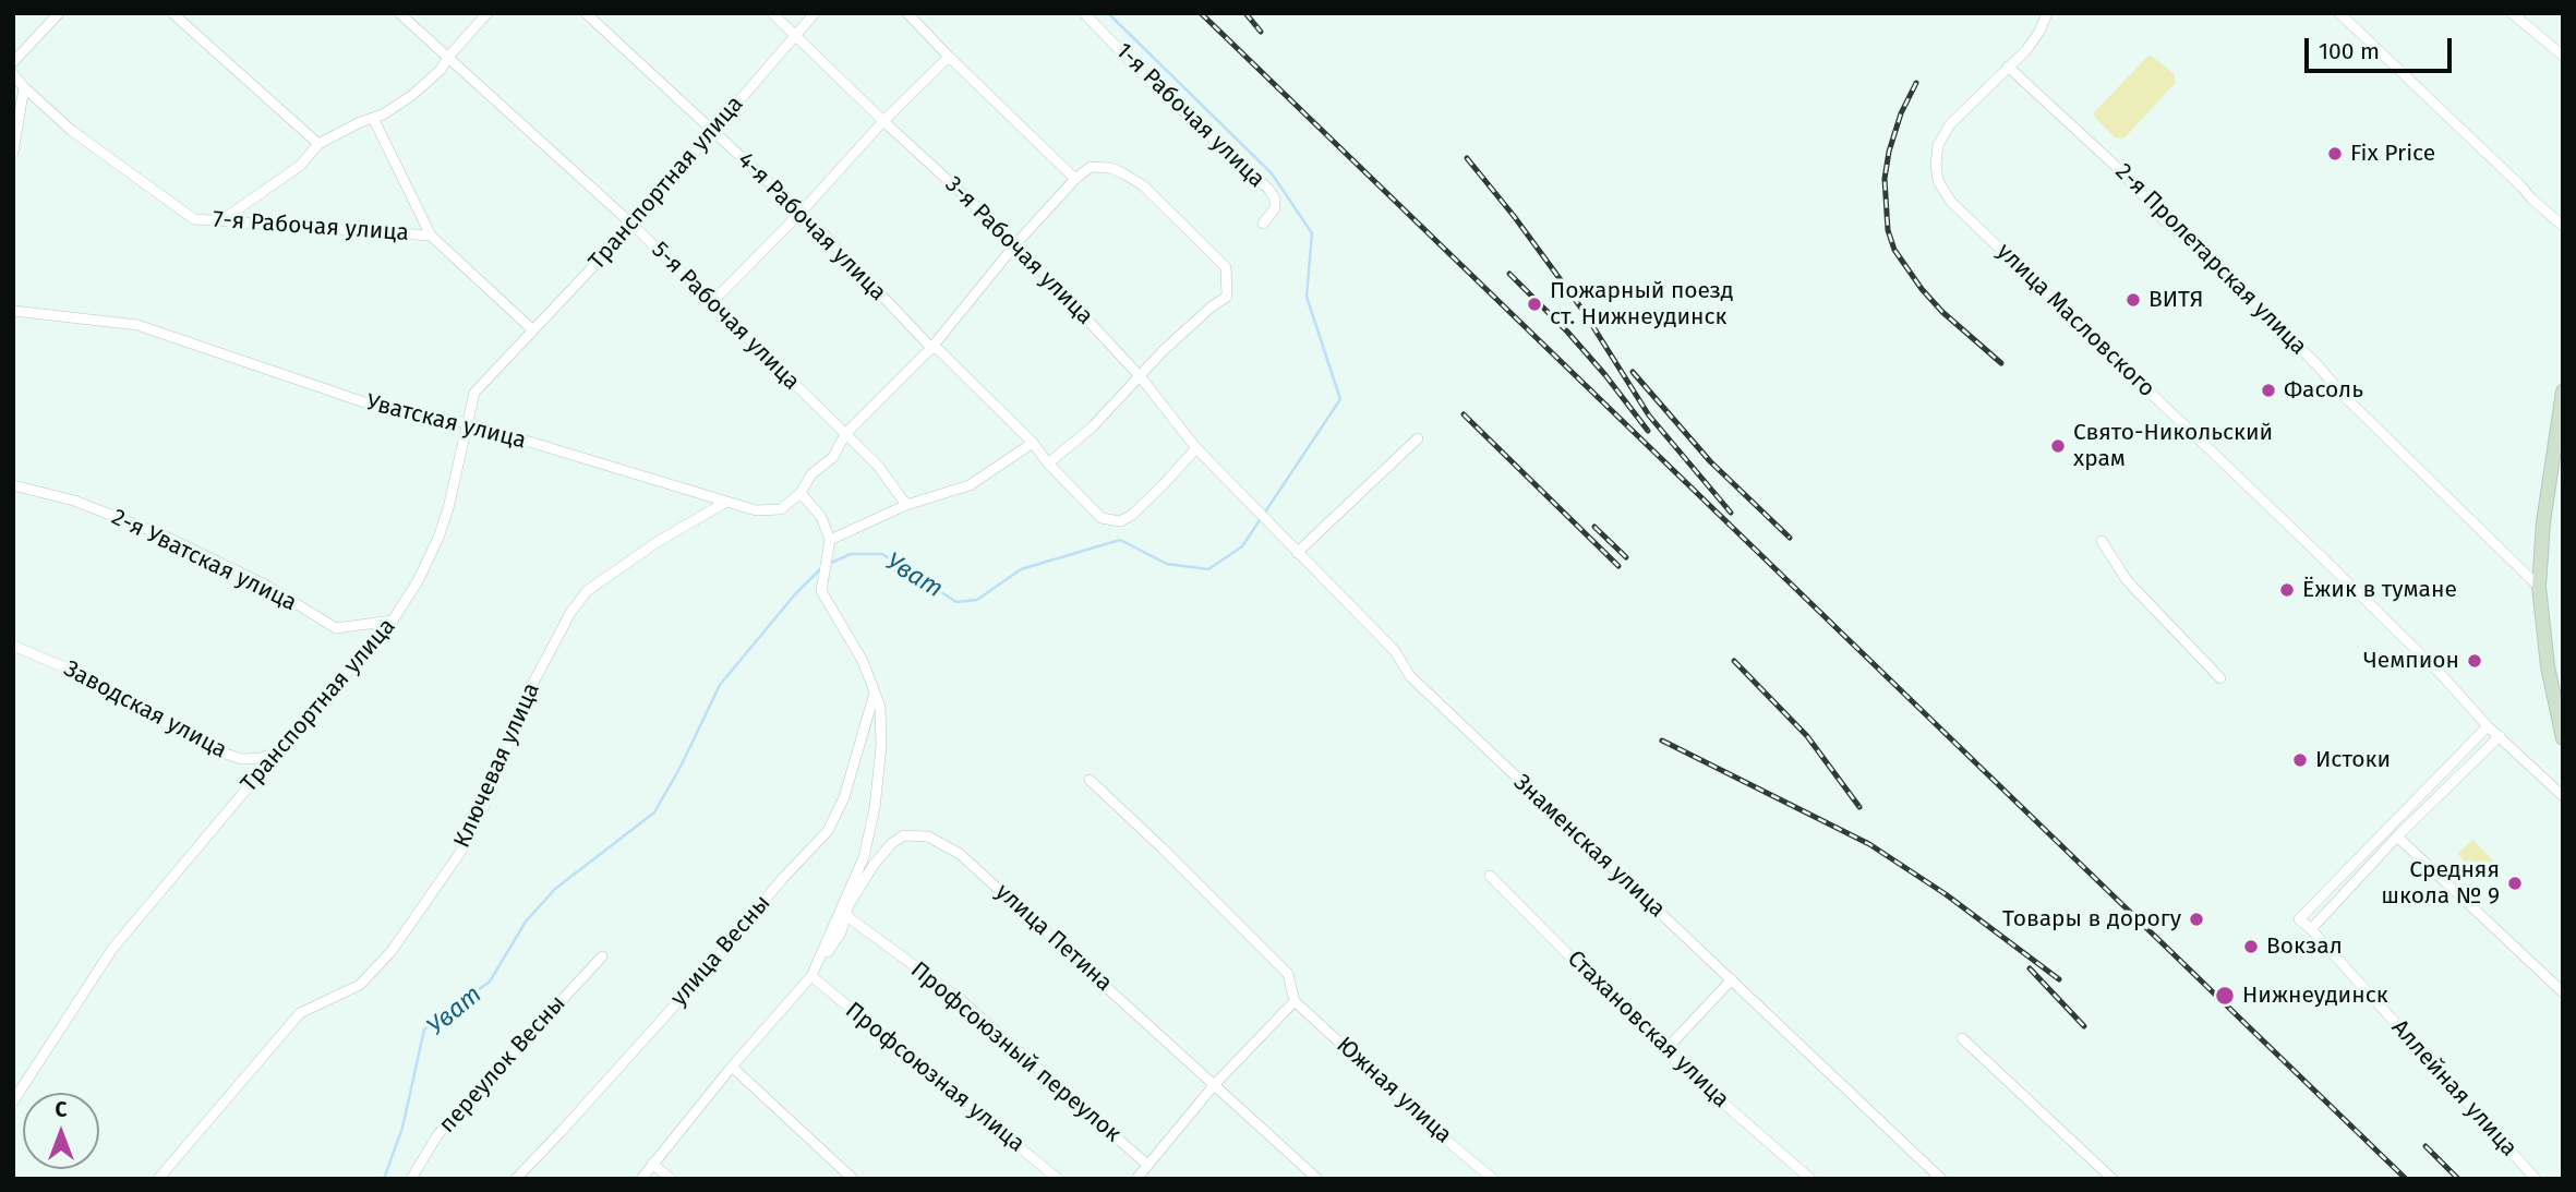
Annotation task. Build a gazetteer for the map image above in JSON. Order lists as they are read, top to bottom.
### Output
{
  "streets": {
    "street": [
      "1-я Рабочая улица",
      "Транспортная улица",
      "7-я Рабочая улица",
      "4-я Рабочая улица",
      "3-я Рабочая улица",
      "2-я Пролетарская улица",
      "5-я Рабочая улица",
      "улица Масловского",
      "Уватская улица",
      "2-я Уватская улица",
      "Заводская улица",
      "Ключевая улица",
      "Знаменская улица",
      "улица Петина",
      "улица Весны",
      "Стахановская улица",
      "Профсоюзный переулок",
      "переулок Весны",
      "Профсоюзная улица",
      "Аллейная улица",
      "Южная улица"
    ]
  },
  "crossings": [
    ["Транспортная улица", "4-я Рабочая улица"],
    ["Транспортная улица", "3-я Рабочая улица"],
    ["Транспортная улица", "5-я Рабочая улица"],
    ["Транспортная улица", "Уватская улица"],
    ["Транспортная улица", "2-я Уватская улица"],
    ["Транспортная улица", "Заводская улица"],
    ["4-я Рабочая улица", "3-я Рабочая улица"],
    ["4-я Рабочая улица", "Уватская улица"],
    ["3-я Рабочая улица", "Уватская улица"],
    ["3-я Рабочая улица", "Знаменская улица"],
    ["2-я Пролетарская улица", "улица Масловского"],
    ["5-я Рабочая улица", "Уватская улица"],
    ["улица Масловского", "Аллейная улица"],
    ["Уватская улица", "Ключевая улица"],
    ["улица Петина", "Профсоюзный переулок"],
    ["улица Петина", "Профсоюзная улица"]
  ],
  "water": ["Уват"],
  "places": [
    "Fix Price",
    "ВИТЯ",
    "Пожарный поезд ст. Нижнеудинск",
    "Фасоль",
    "Свято-Никольский храм",
    "Ёжик в тумане",
    "Чемпион",
    "Истоки",
    "Средняя школа № 9",
    "Товары в дорогу",
    "Вокзал",
    "Нижнеудинск"
  ],
  "scale_bar": "100 m",
  "north": "top"
}
